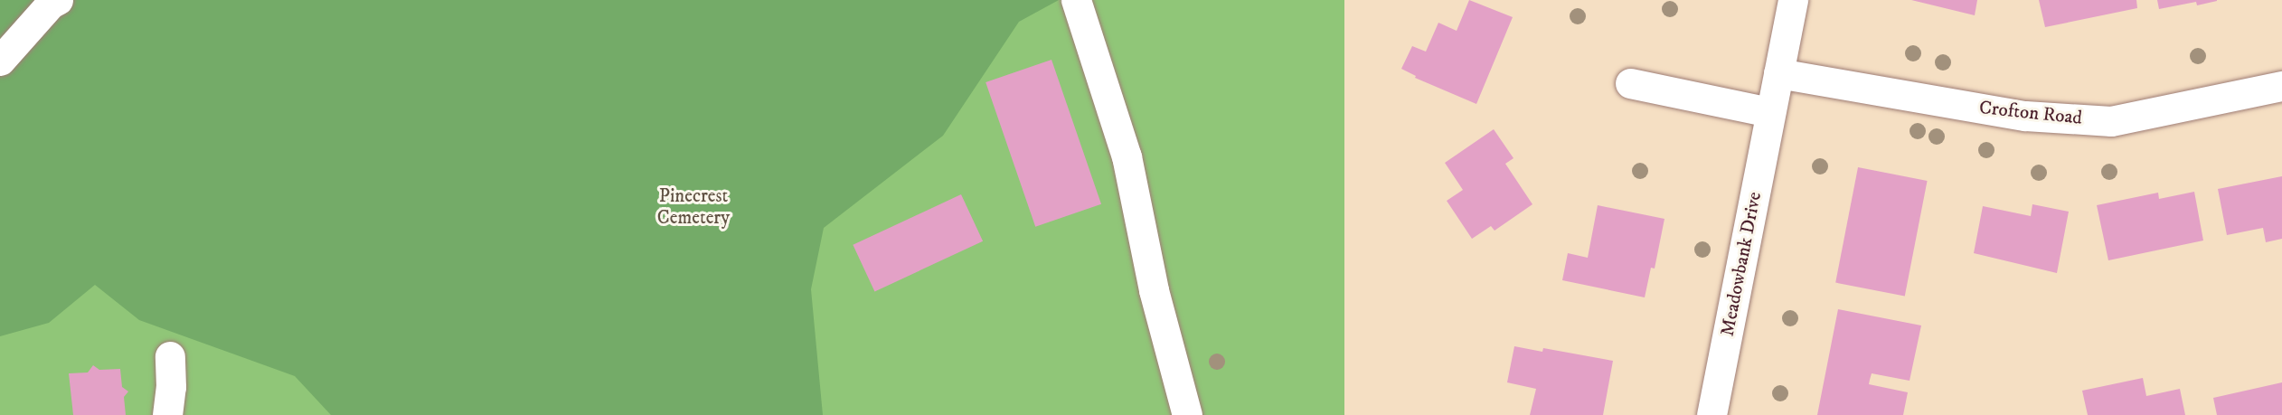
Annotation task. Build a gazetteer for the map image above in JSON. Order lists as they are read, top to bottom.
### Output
{
  "streets": {
    "street": ["Crofton Road", "Meadowbank Drive"]
  },
  "crossings": [
    ["Crofton Road", "Meadowbank Drive"]
  ],
  "parks": ["Pinecrest Cemetery"]
}
